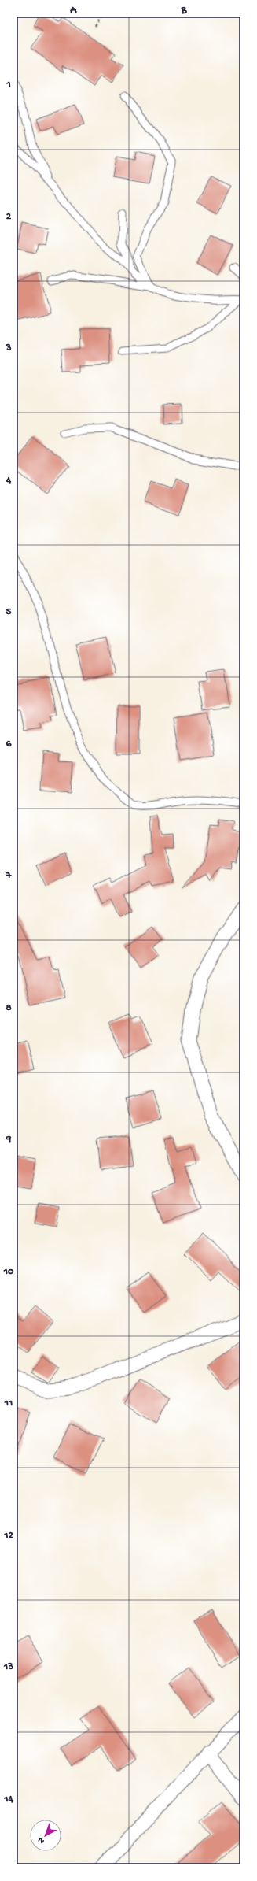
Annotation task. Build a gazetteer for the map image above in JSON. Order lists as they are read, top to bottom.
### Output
{
  "north": "bottom left",
  "grid": {
    "columns": ["A", "B"],
    "rows": [
      "1",
      "2",
      "3",
      "4",
      "5",
      "6",
      "7",
      "8",
      "9",
      "10",
      "11",
      "12",
      "13",
      "14"
    ]
  }
}
